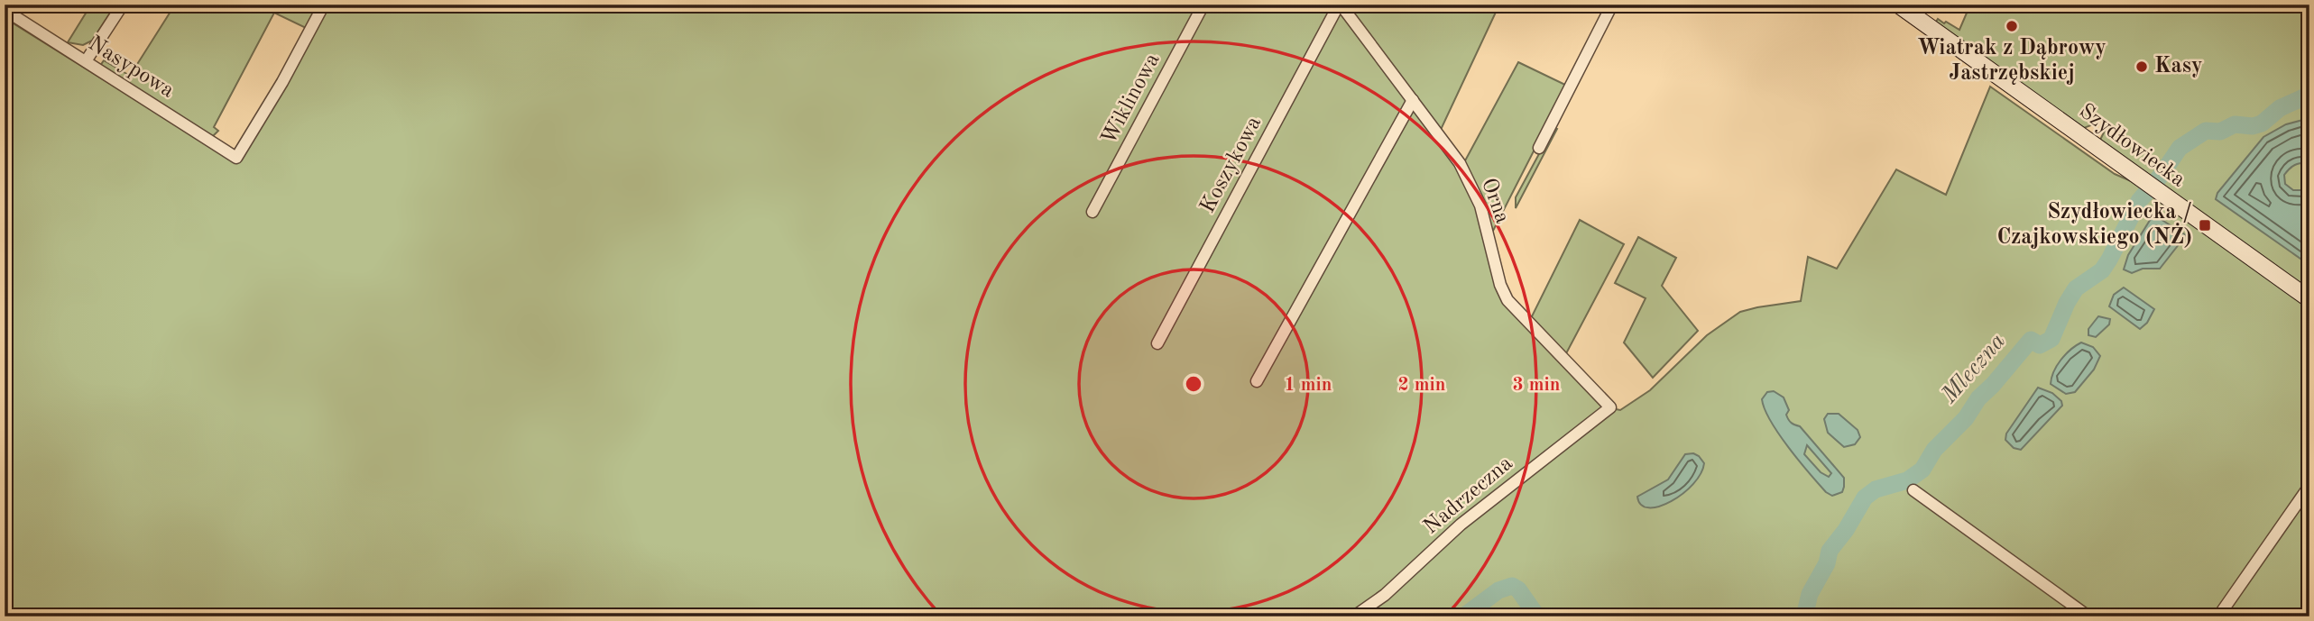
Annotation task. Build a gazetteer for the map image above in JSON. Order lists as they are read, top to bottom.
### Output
{
  "streets": {
    "street": [
      "Nasypowa",
      "Wiklinowa",
      "Szydłowiecka",
      "Koszykowa",
      "Orna",
      "Nadrzeczna"
    ]
  },
  "crossings": [
    ["Koszykowa", "Orna"],
    ["Orna", "Nadrzeczna"]
  ],
  "water": ["Mleczna"],
  "places": {
    "other": ["Wiatrak z Dąbrowy Jastrzębskiej", "Kasy"],
    "transit": ["Szydłowiecka / Czajkowskiego (NŻ)"]
  },
  "rings": ["1 min", "2 min", "3 min"]
}
